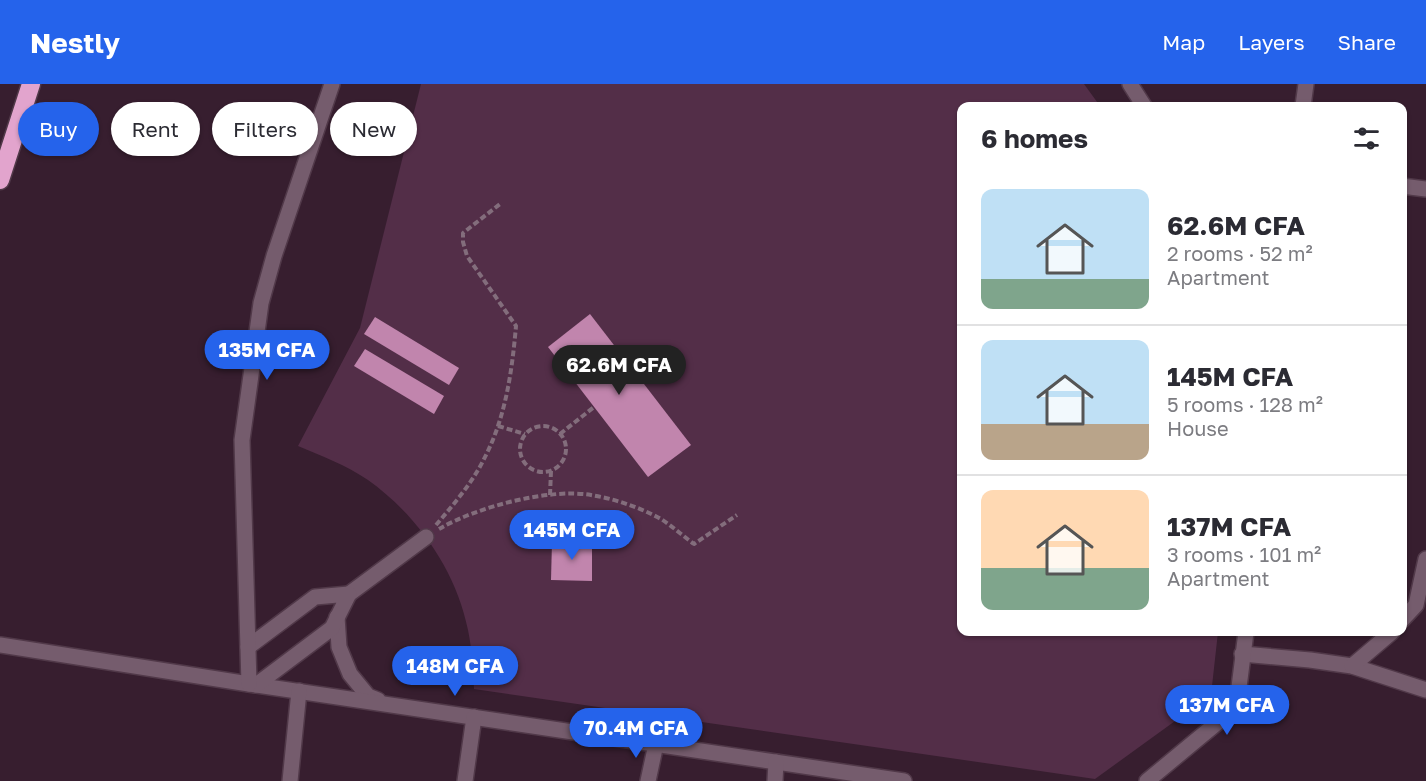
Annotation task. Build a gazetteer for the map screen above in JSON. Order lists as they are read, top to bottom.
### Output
{
  "page": {
    "header": "Nestly",
    "nav": ["Map", "Layers", "Share"],
    "chip": [
      "Buy",
      "Rent",
      "Filters",
      "New"
    ],
    "heading": "6 homes",
    "list": [
      {
        "name": "62.6M CFA",
        "note": "2 rooms · 52 m² · Apartment"
      },
      {
        "name": "145M CFA",
        "note": "5 rooms · 128 m² · House"
      },
      {
        "name": "137M CFA",
        "note": "3 rooms · 101 m² · Apartment"
      }
    ],
    "price": [
      "135M CFA",
      "62.6M CFA",
      "145M CFA",
      "148M CFA",
      "137M CFA",
      "70.4M CFA"
    ]
  }
}
